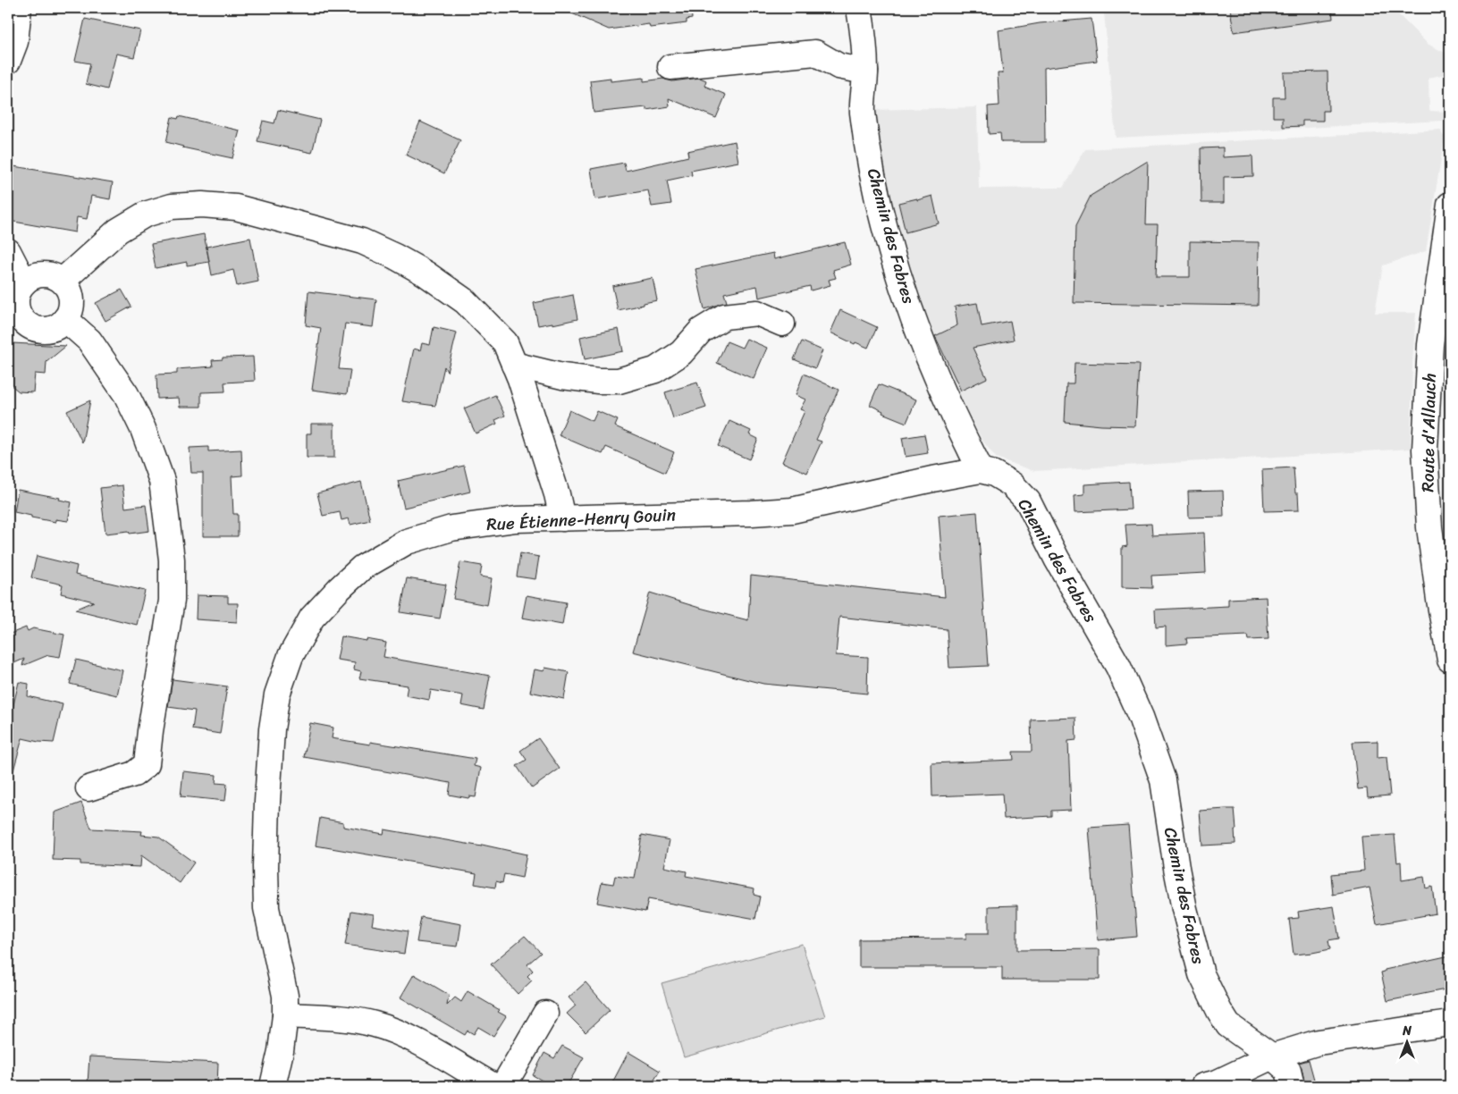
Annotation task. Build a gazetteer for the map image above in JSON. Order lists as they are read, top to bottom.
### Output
{
  "streets": {
    "street": ["Chemin des Fabres", "Route d'Allauch", "Rue Étienne-Henry Gouin"]
  },
  "crossings": [
    ["Chemin des Fabres", "Rue Étienne-Henry Gouin"]
  ],
  "north": "top"
}
